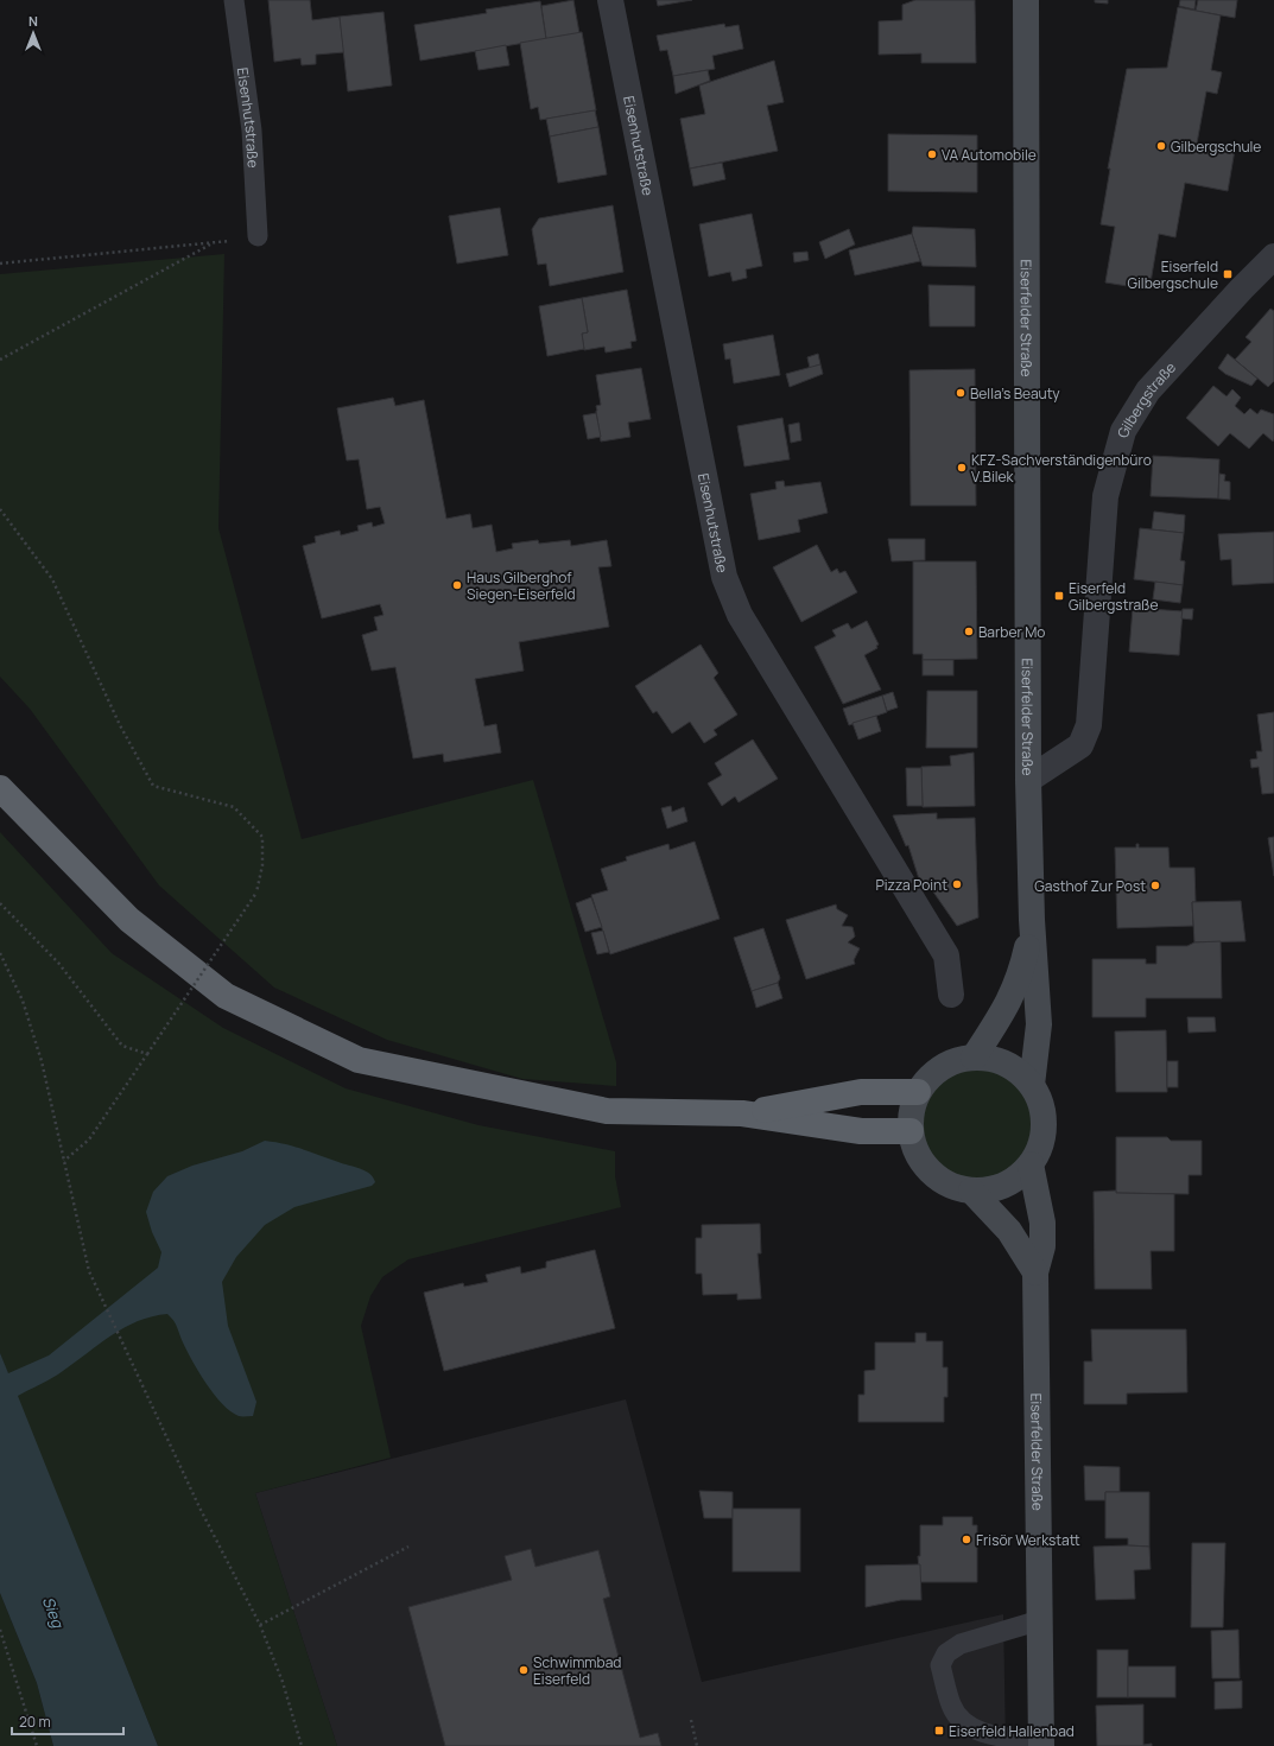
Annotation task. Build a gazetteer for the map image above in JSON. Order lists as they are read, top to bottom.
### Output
{
  "streets": {
    "main road": ["Eiserfelder Straße"],
    "street": ["Eisenhutstraße", "Gilbergstraße"]
  },
  "crossings": [
    ["Eiserfelder Straße", "Gilbergstraße"]
  ],
  "water": ["Sieg"],
  "places": {
    "other": [
      "Gilbergschule",
      "VA Automobile",
      "Bella's Beauty",
      "KFZ-Sachverständigenbüro V.Bilek",
      "Haus Gilberghof Siegen-Eiserfeld",
      "Barber Mo",
      "Pizza Point",
      "Gasthof Zur Post",
      "Frisör Werkstatt",
      "Schwimmbad Eiserfeld"
    ],
    "transit": ["Eiserfeld Gilbergschule", "Eiserfeld Gilbergstraße", "Eiserfeld Hallenbad"]
  },
  "scale_bar": "20 m",
  "north": "top"
}
